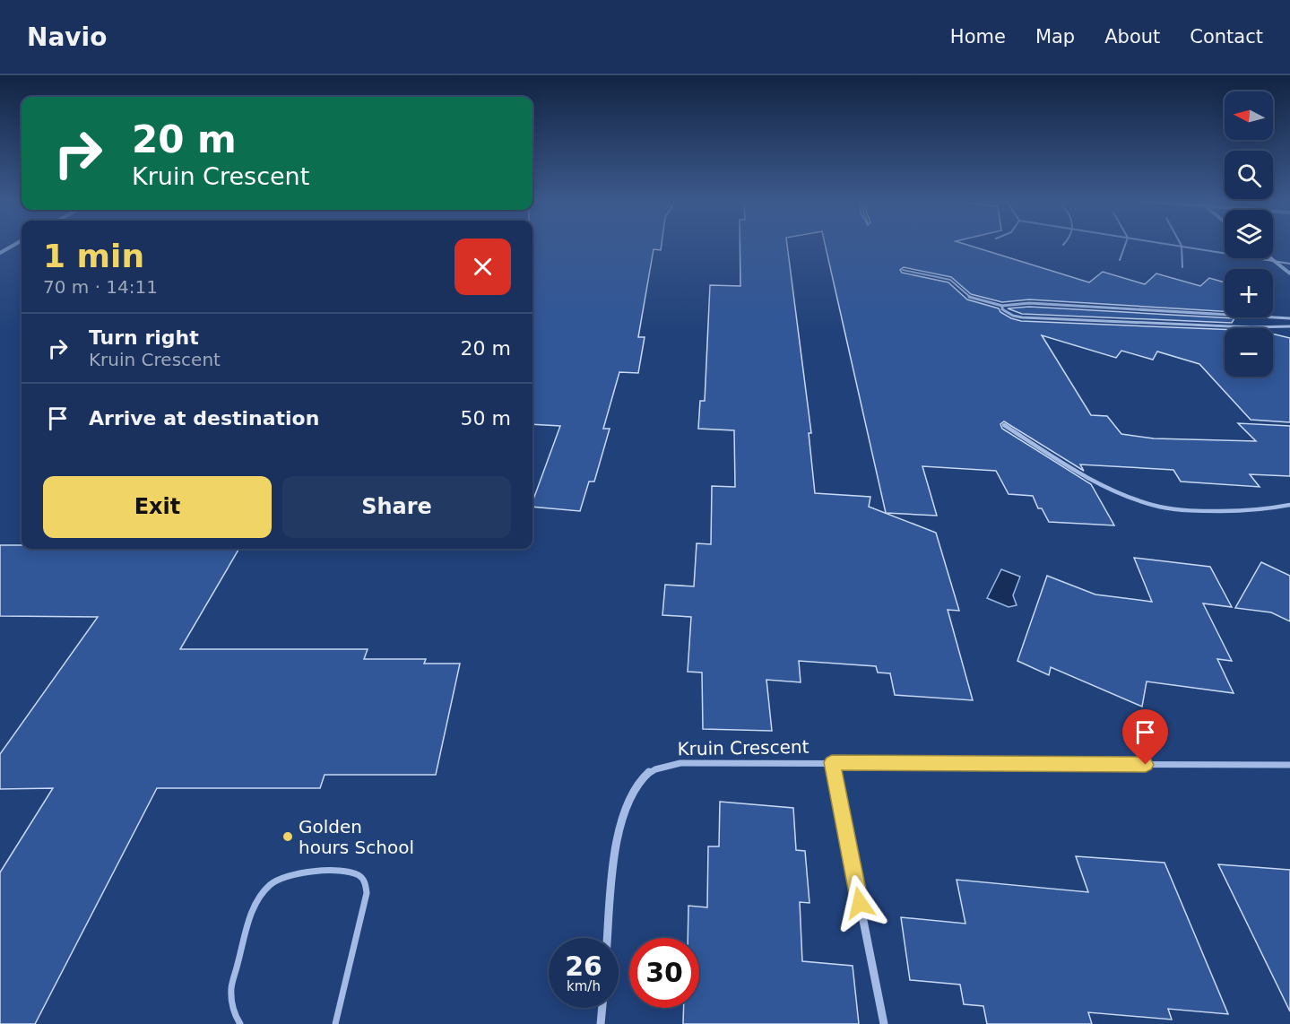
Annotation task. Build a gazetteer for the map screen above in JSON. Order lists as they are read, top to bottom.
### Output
{
  "streets": {
    "street": ["Kruin Crescent"]
  },
  "places": ["Golden hours School"],
  "north": "left",
  "page": {
    "header": "Navio",
    "nav": [
      "Home",
      "Map",
      "About",
      "Contact"
    ],
    "map_buttons": ["+", "−"],
    "turn": ["20 m", "Kruin Crescent"],
    "heading": ["1 min", "70 m · 14:11"],
    "list": [
      {
        "name": "Turn right",
        "note": "Kruin Crescent",
        "value": "20 m"
      },
      {
        "name": "Arrive at destination",
        "value": "50 m"
      }
    ],
    "buttons": ["Exit", "Share"],
    "speed": "26 km/h",
    "limit": "30"
  }
}
